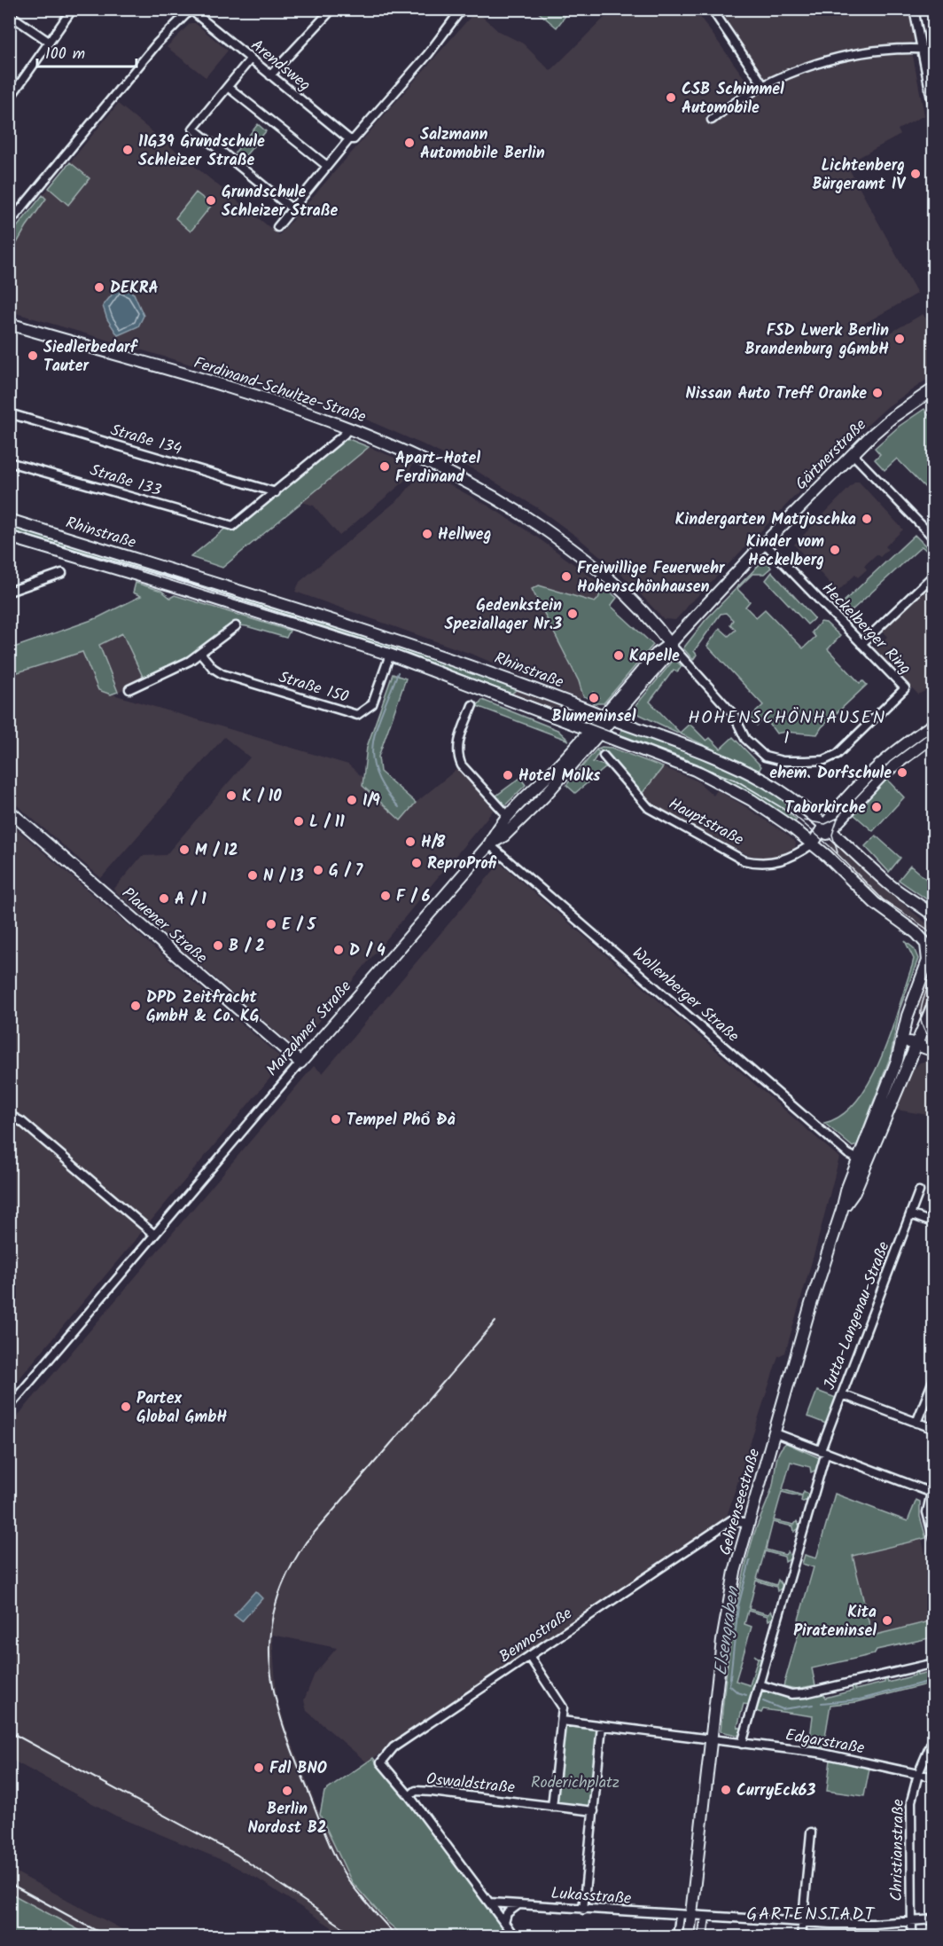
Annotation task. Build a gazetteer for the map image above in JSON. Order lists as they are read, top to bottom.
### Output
{
  "streets": {
    "main road": [
      "Ferdinand-Schultze-Straße",
      "Gärtnerstraße",
      "Rhinstraße",
      "Hauptstraße",
      "Plauener Straße",
      "Marzahner Straße",
      "Gehrenseestraße"
    ],
    "street": [
      "Arendsweg",
      "Straße 134",
      "Straße 133",
      "Heckelberger Ring",
      "Straße 150",
      "Wollenberger Straße",
      "Jutta-Langenau-Straße",
      "Bennostraße",
      "Edgarstraße",
      "Oswaldstraße",
      "Christianstraße",
      "Lukasstraße"
    ]
  },
  "crossings": [
    ["Ferdinand-Schultze-Straße", "Gärtnerstraße"],
    ["Ferdinand-Schultze-Straße", "Heckelberger Ring"],
    ["Straße 134", "Straße 133"],
    ["Gärtnerstraße", "Rhinstraße"],
    ["Gärtnerstraße", "Heckelberger Ring"],
    ["Gärtnerstraße", "Marzahner Straße"],
    ["Rhinstraße", "Straße 150"],
    ["Rhinstraße", "Hauptstraße"],
    ["Rhinstraße", "Marzahner Straße"],
    ["Plauener Straße", "Marzahner Straße"],
    ["Wollenberger Straße", "Marzahner Straße"],
    ["Wollenberger Straße", "Gehrenseestraße"],
    ["Gehrenseestraße", "Bennostraße"],
    ["Gehrenseestraße", "Edgarstraße"],
    ["Gehrenseestraße", "Lukasstraße"],
    ["Bennostraße", "Oswaldstraße"],
    ["Edgarstraße", "Christianstraße"],
    ["Christianstraße", "Lukasstraße"]
  ],
  "districts": ["HOHENSCHÖNHAUSEN I", "GARTENSTADT"],
  "water": ["Elsengraben"],
  "parks": ["Roderichplatz"],
  "places": [
    "CSB Schimmel Automobile",
    "Salzmann Automobile Berlin",
    "11G39 Grundschule Schleizer Straße",
    "Lichtenberg Bürgeramt IV",
    "Grundschule Schleizer Straße",
    "DEKRA",
    "FSD Lwerk Berlin Brandenburg gGmbH",
    "Siedlerbedarf Tauter",
    "Nissan Auto Treff Oranke",
    "Apart-Hotel Ferdinand",
    "Kindergarten Matrjoschka",
    "Hellweg",
    "Kinder vom Heckelberg",
    "Freiwillige Feuerwehr Hohenschönhausen",
    "Gedenkstein Speziallager Nr.3",
    "Kapelle",
    "Blumeninsel",
    "ehem. Dorfschule",
    "Hotel Molks",
    "K / 10",
    "I/9",
    "Taborkirche",
    "L / 11",
    "H/8",
    "M / 12",
    "ReproProfi",
    "G / 7",
    "N / 13",
    "F / 6",
    "A / 1",
    "E / 5",
    "B / 2",
    "D / 4",
    "DPD Zeitfracht GmbH & Co. KG",
    "Tempel Phổ Đà",
    "Partex Global GmbH",
    "Kita Pirateninsel",
    "Fdl BNO",
    "CurryEck63",
    "Berlin Nordost B2"
  ],
  "scale_bar": "100 m"
}
